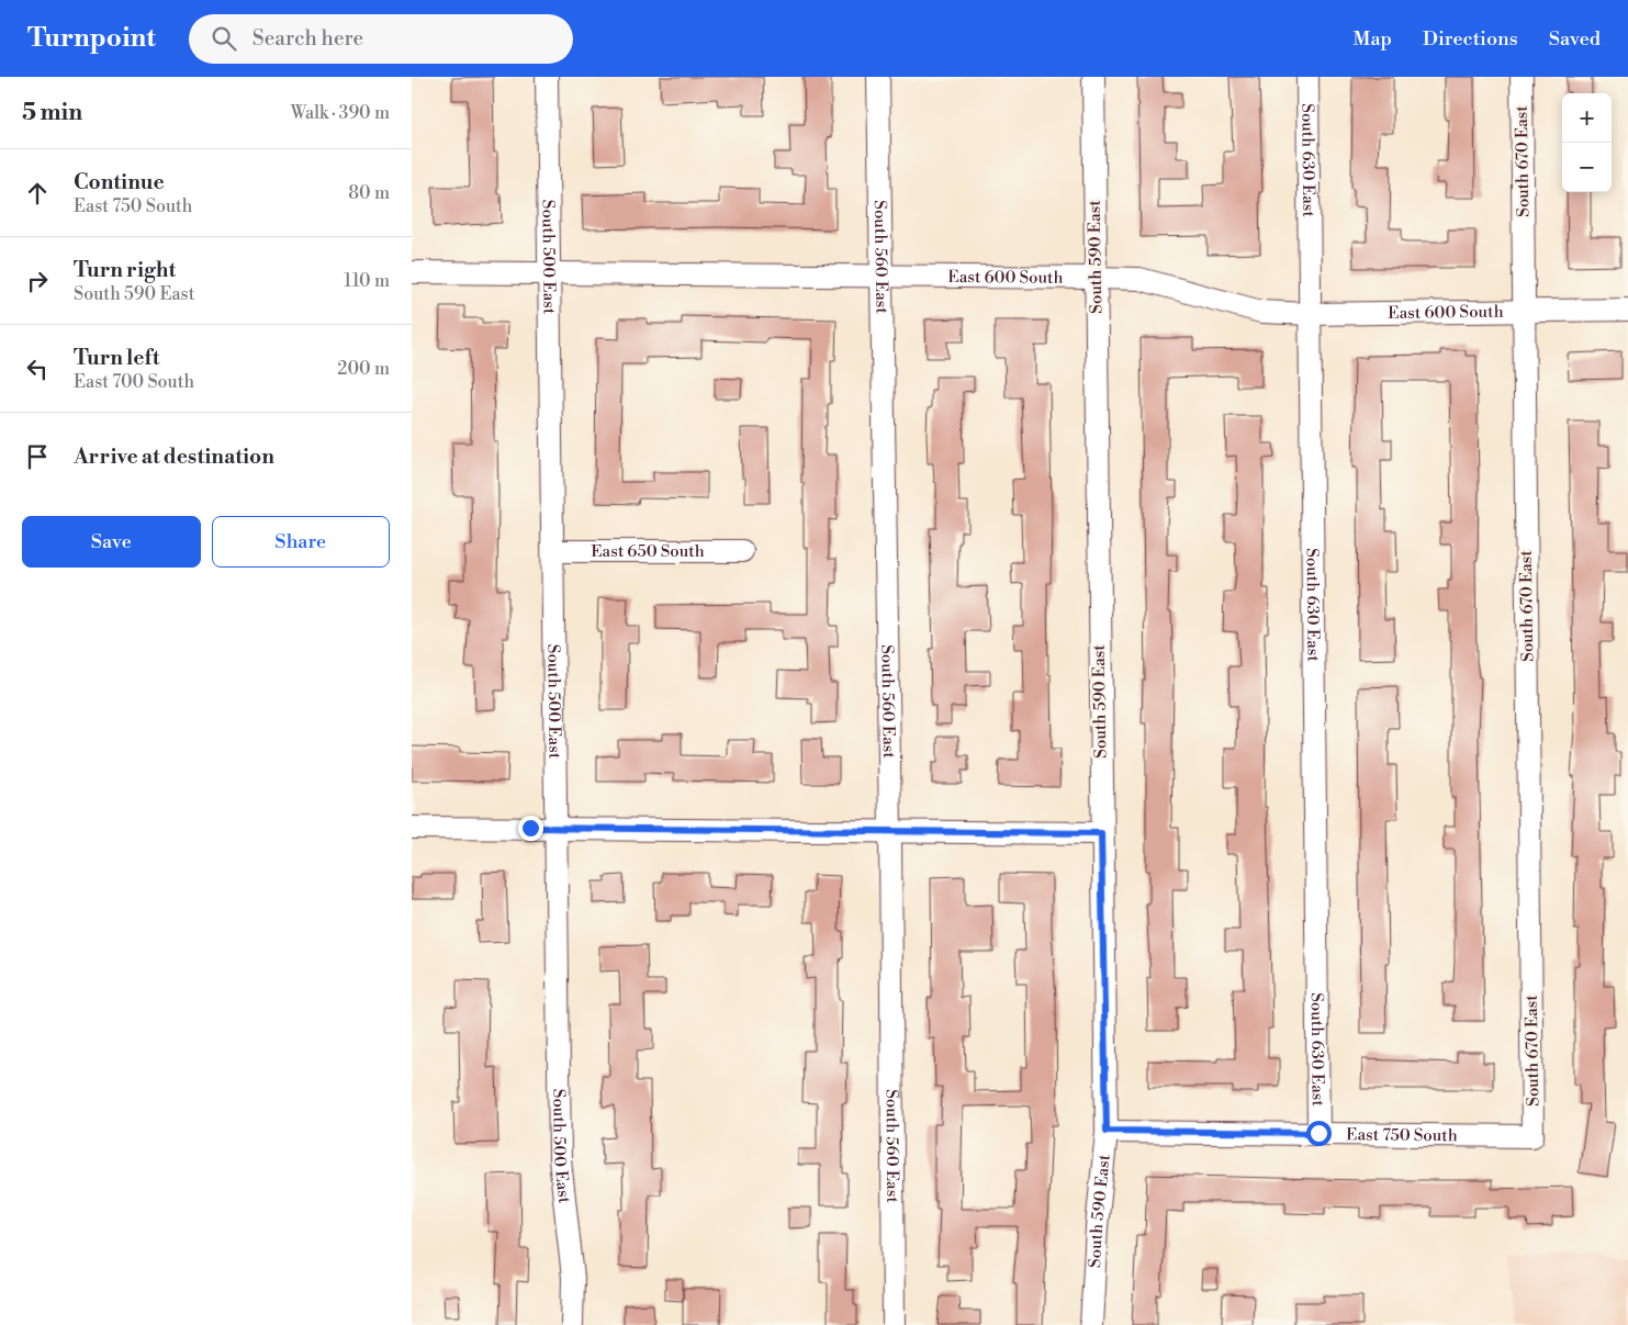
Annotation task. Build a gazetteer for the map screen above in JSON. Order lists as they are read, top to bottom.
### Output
{
  "streets": {
    "street": [
      "South 630 East",
      "South 670 East",
      "South 500 East",
      "South 560 East",
      "South 590 East",
      "East 600 South",
      "East 650 South",
      "East 750 South"
    ]
  },
  "crossings": [
    ["South 630 East", "East 600 South"],
    ["South 630 East", "East 750 South"],
    ["South 670 East", "East 600 South"],
    ["South 670 East", "East 750 South"],
    ["South 500 East", "East 600 South"],
    ["South 500 East", "East 650 South"],
    ["South 560 East", "East 600 South"],
    ["South 590 East", "East 600 South"],
    ["South 590 East", "East 750 South"]
  ],
  "page": {
    "header": "Turnpoint",
    "search": "Search here",
    "nav": ["Map", "Directions", "Saved"],
    "heading": ["5 min", "Walk · 390 m"],
    "map_buttons": ["+", "−"],
    "list": [
      ["Continue", "East 750 South", "80 m"],
      ["Turn right", "South 590 East", "110 m"],
      ["Turn left", "East 700 South", "200 m"],
      "Arrive at destination"
    ],
    "buttons": ["Save", "Share"]
  }
}
